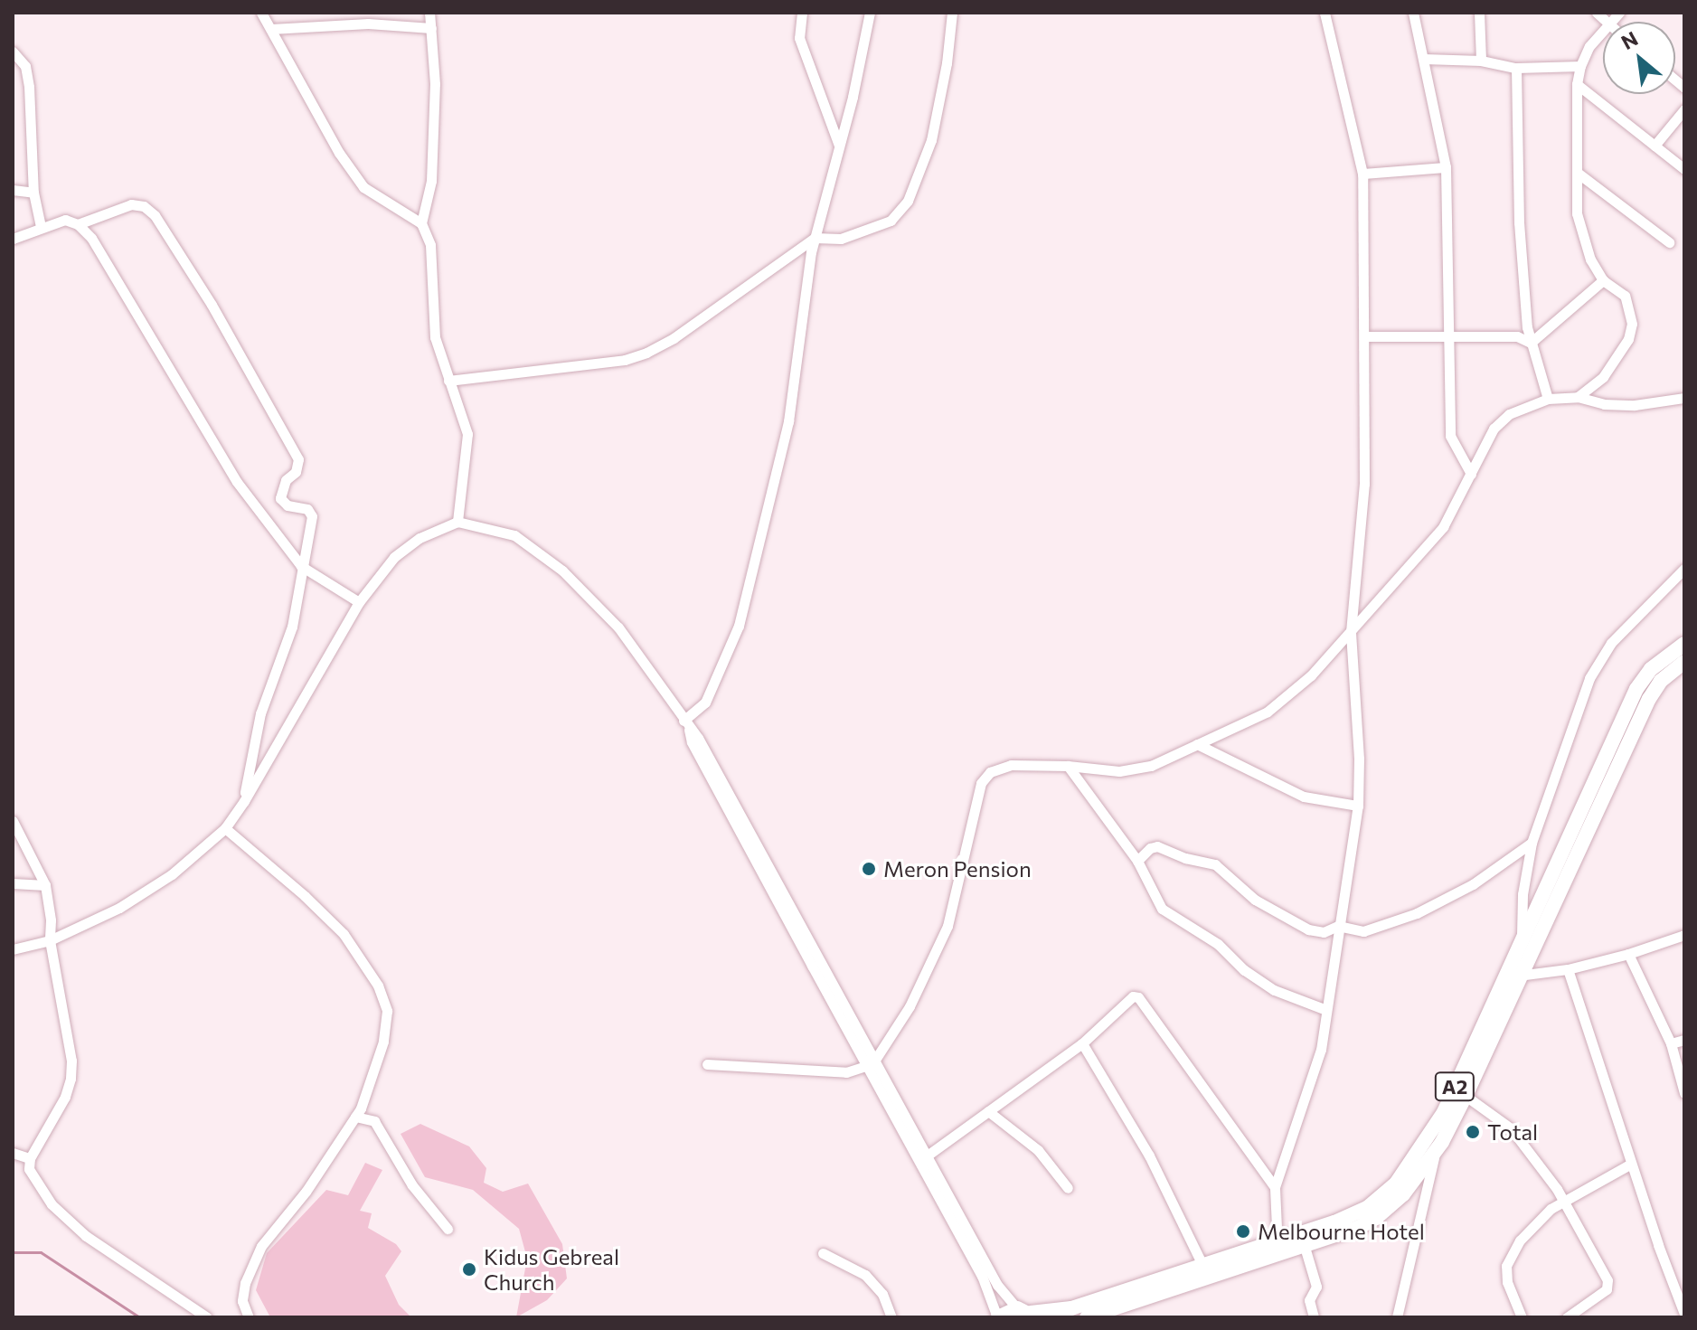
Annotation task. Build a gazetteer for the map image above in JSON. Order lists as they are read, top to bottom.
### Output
{
  "streets": {
    "highway": ["A2"]
  },
  "places": [
    "Meron Pension",
    "Total",
    "Melbourne Hotel",
    "Kidus Gebreal Church"
  ],
  "north": "top left"
}
